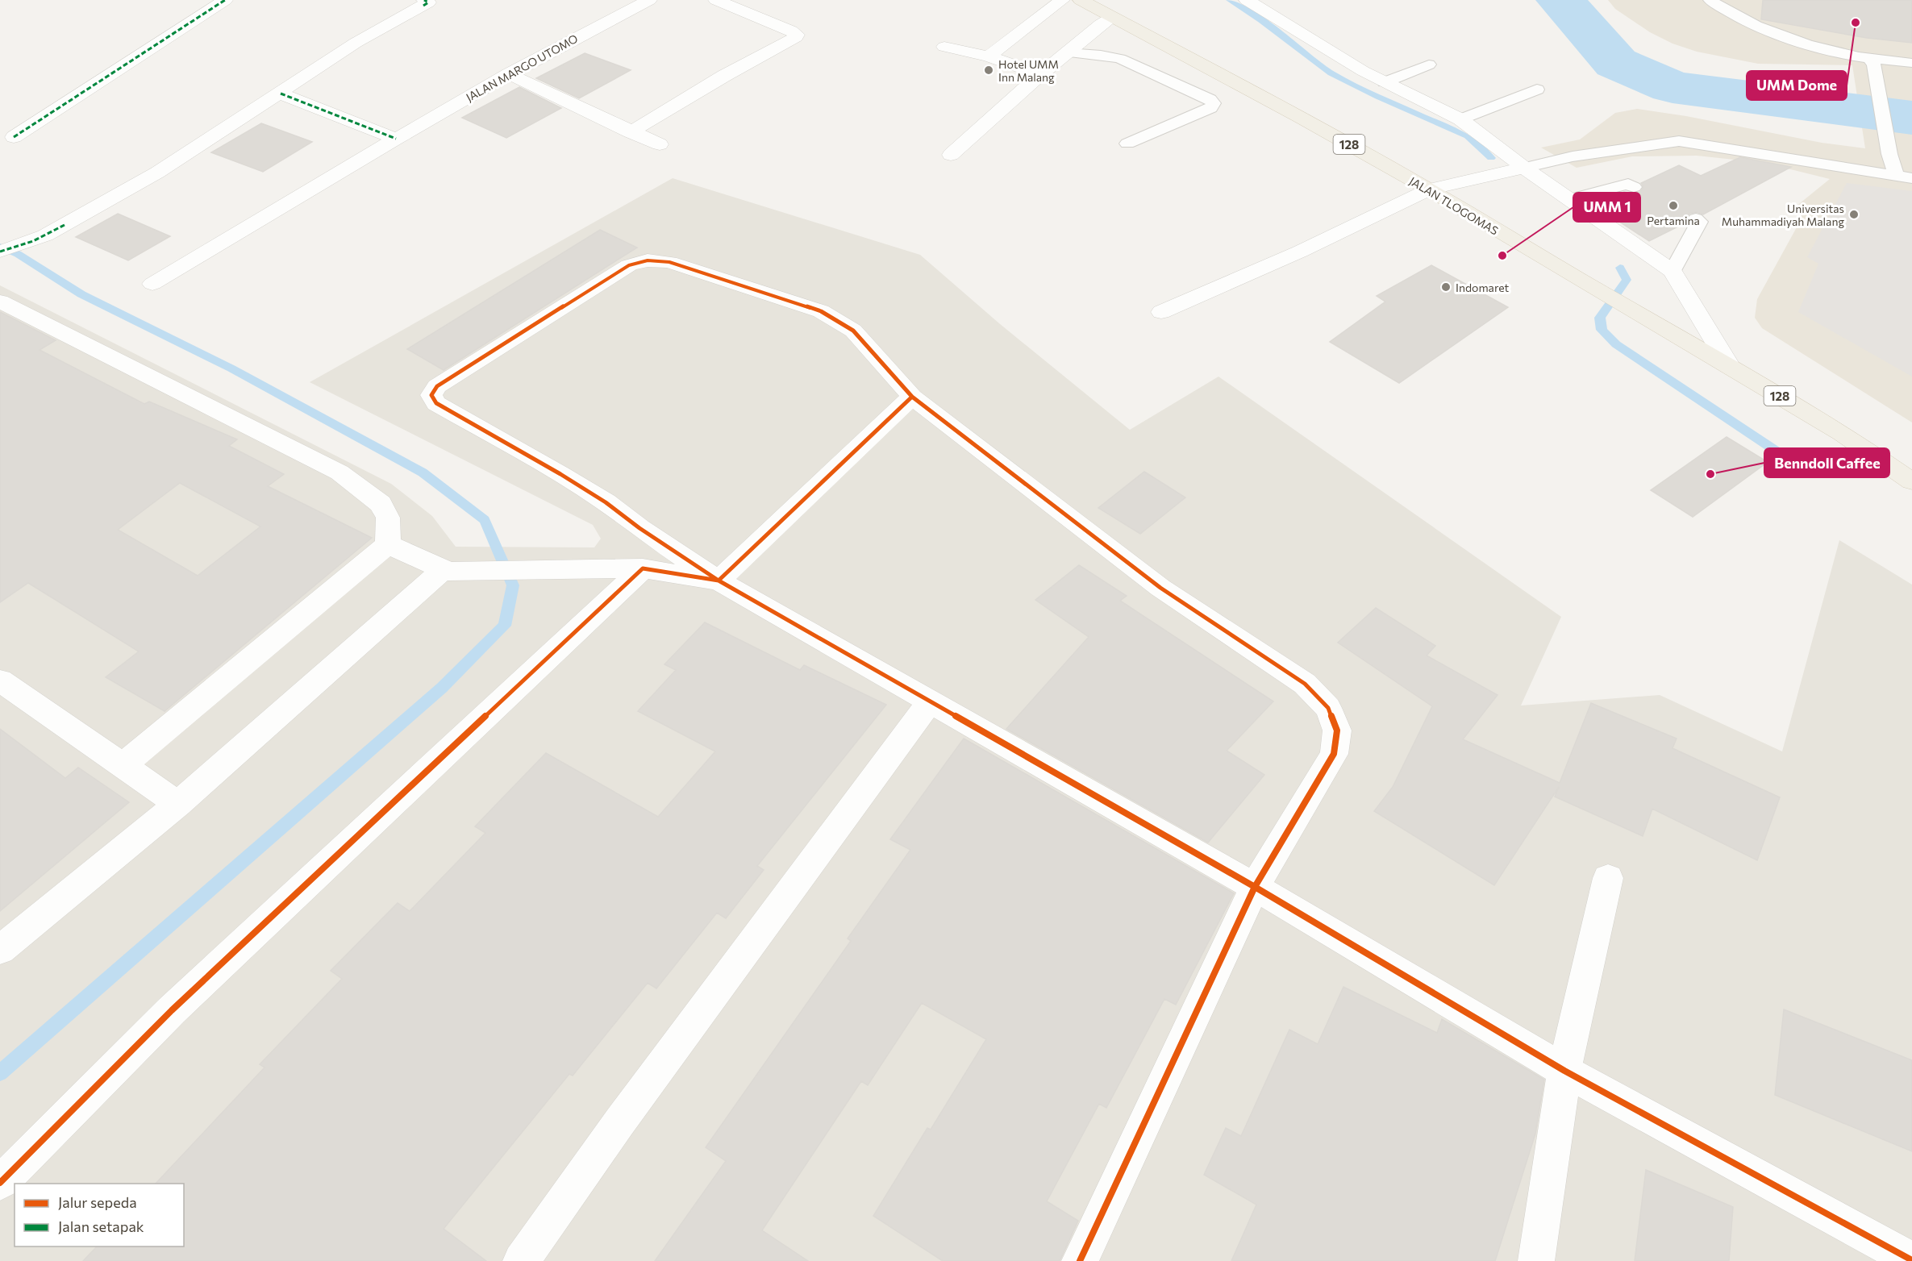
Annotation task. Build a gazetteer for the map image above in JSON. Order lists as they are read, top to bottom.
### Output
{
  "streets": {
    "main road": ["128", "JALAN TLOGOMAS"],
    "street": ["JALAN MARGO UTOMO"]
  },
  "places": [
    "UMM Dome",
    "Hotel UMM Inn Malang",
    "Pertamina",
    "Universitas Muhammadiyah Malang",
    "UMM 1",
    "Indomaret",
    "Benndoll Caffee"
  ],
  "legend": ["Jalur sepeda", "Jalan setapak"]
}
